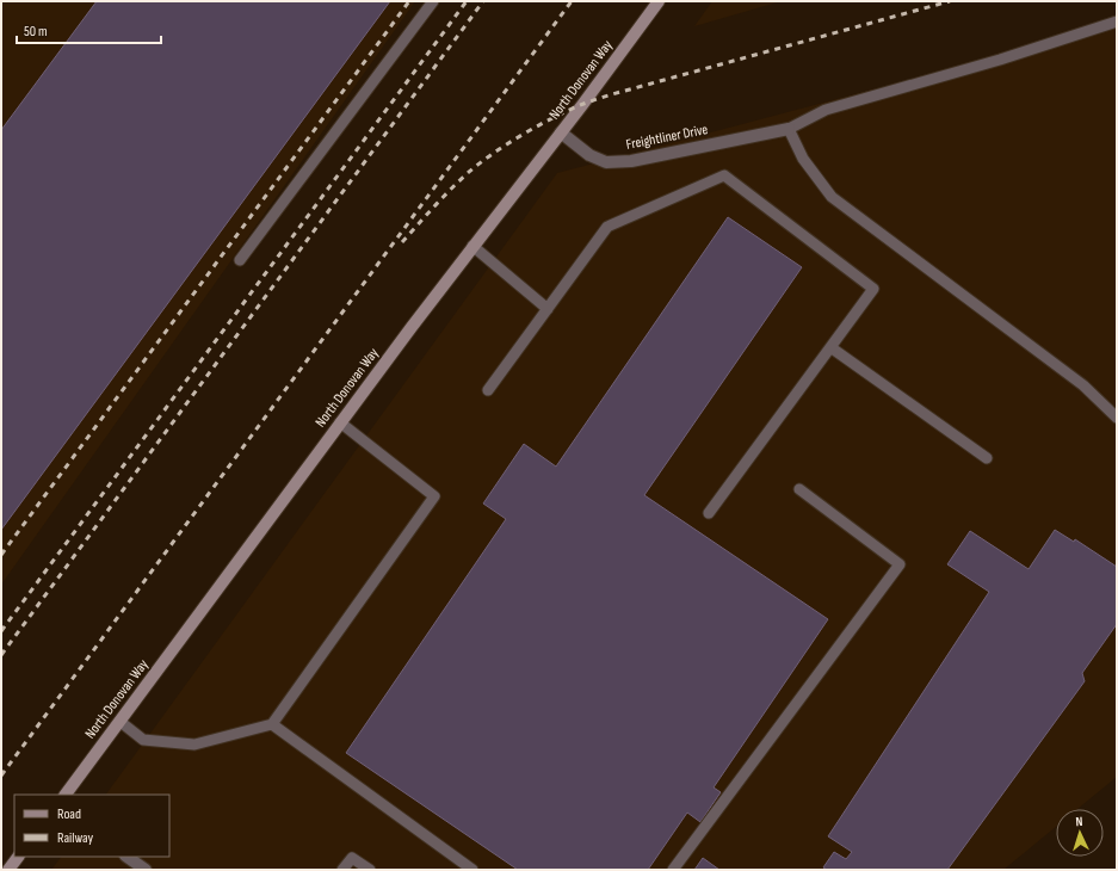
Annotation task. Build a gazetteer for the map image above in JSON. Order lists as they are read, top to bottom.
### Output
{
  "streets": {
    "street": ["North Donovan Way", "Freightliner Drive"]
  },
  "crossings": [
    ["North Donovan Way", "Freightliner Drive"]
  ],
  "legend": ["Road", "Railway"],
  "scale_bar": "50 m",
  "north": "top"
}
